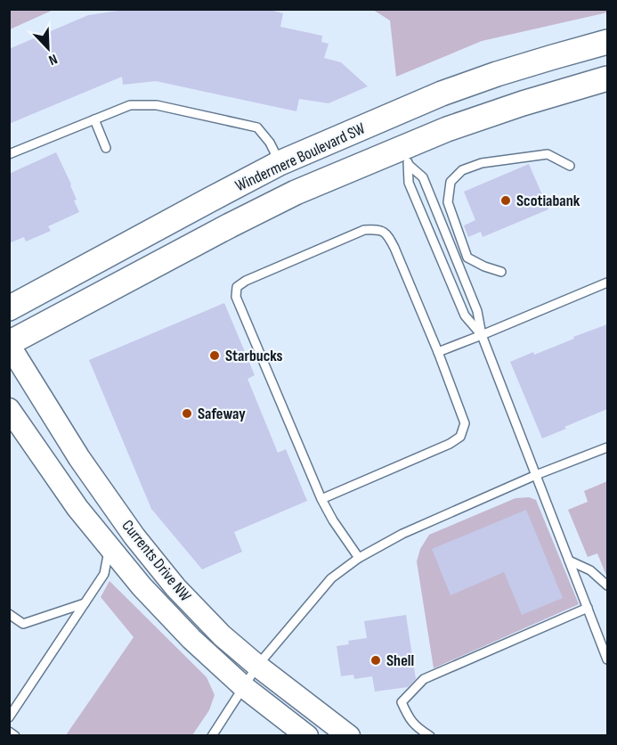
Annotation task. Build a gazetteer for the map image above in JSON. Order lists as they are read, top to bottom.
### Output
{
  "streets": {
    "main road": ["Windermere Boulevard SW"],
    "street": ["Currents Drive NW"]
  },
  "crossings": [
    ["Windermere Boulevard SW", "Currents Drive NW"]
  ],
  "places": [
    "Scotiabank",
    "Starbucks",
    "Safeway",
    "Shell"
  ],
  "north": "bottom right"
}
